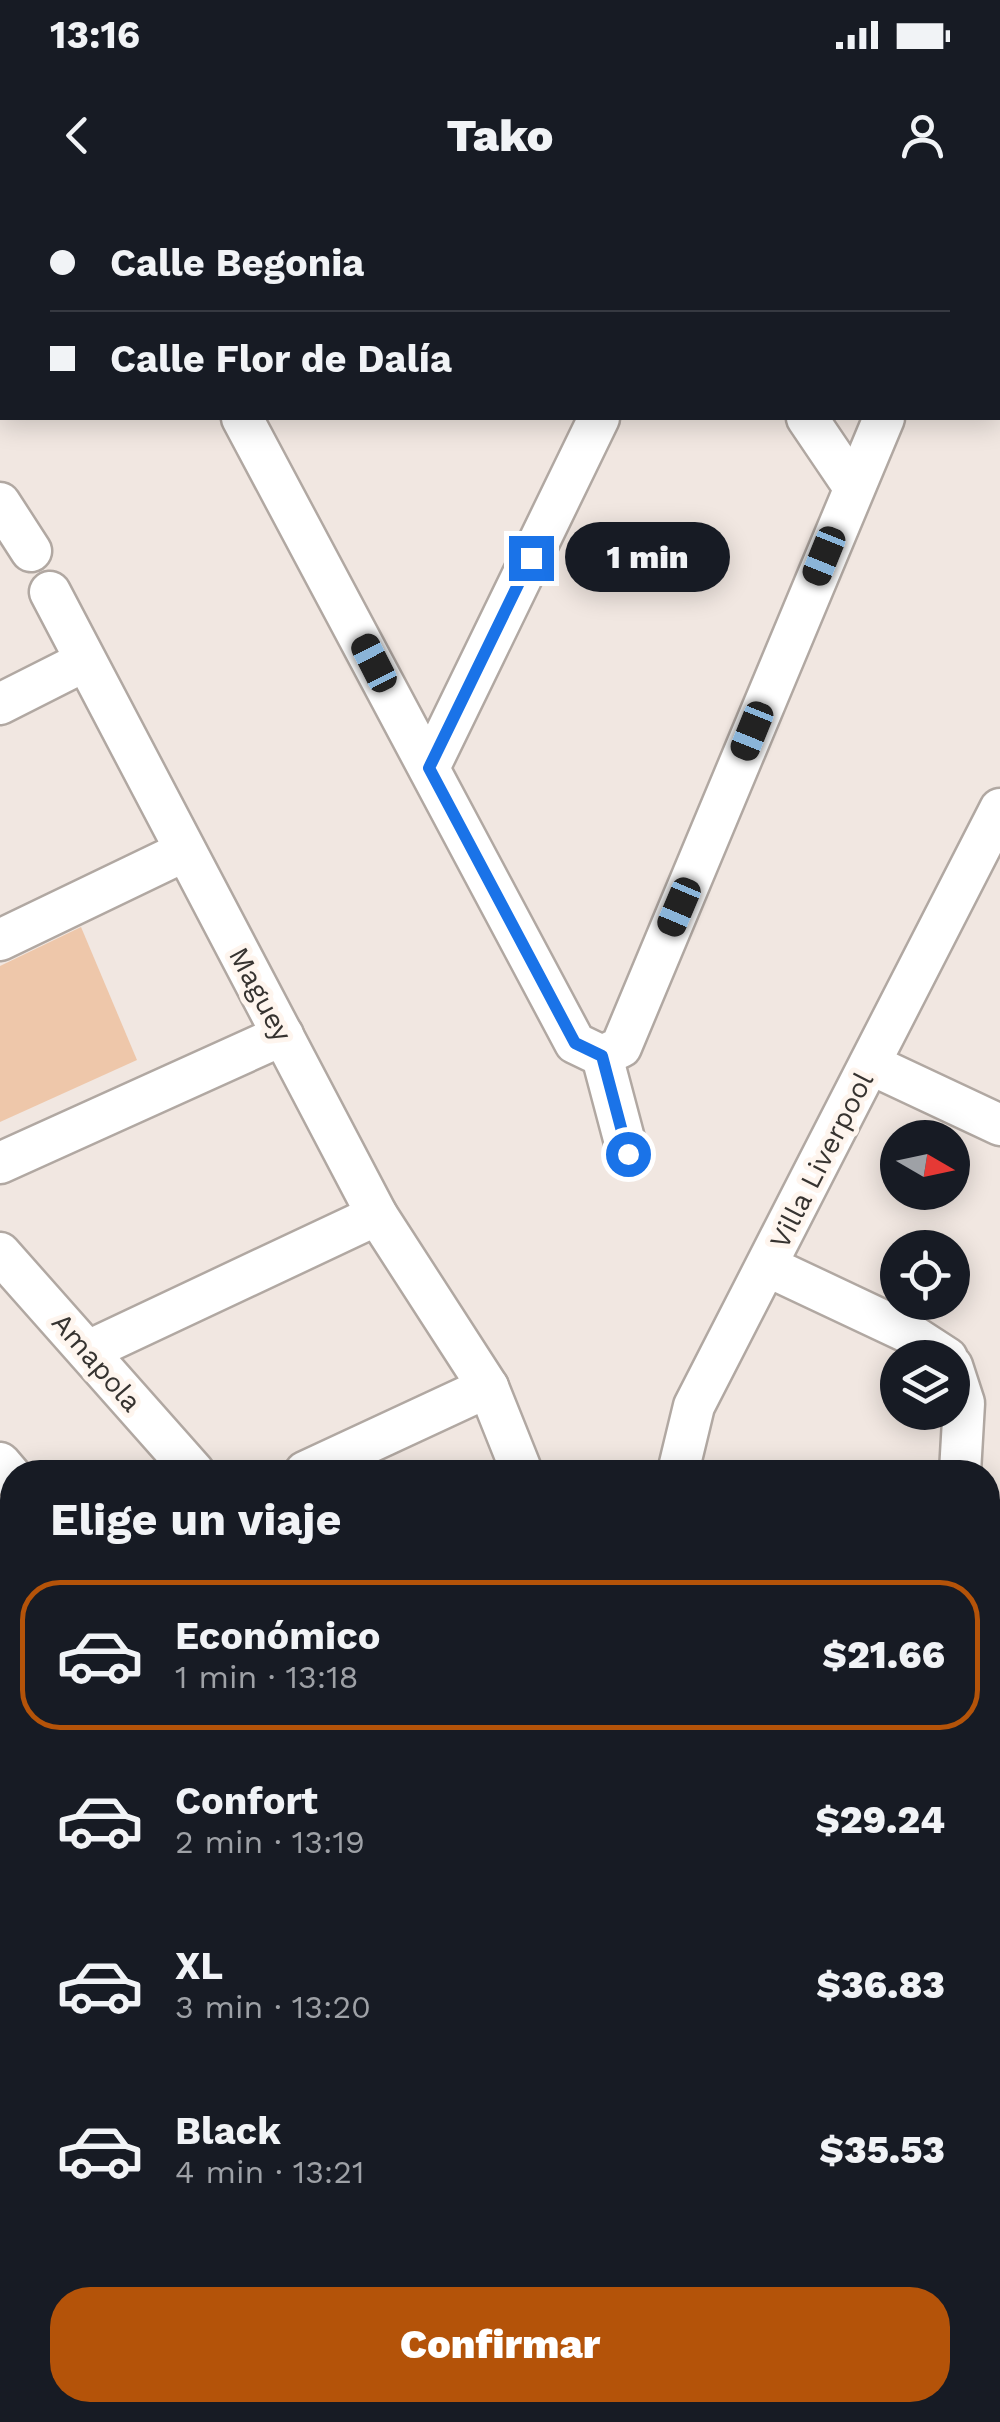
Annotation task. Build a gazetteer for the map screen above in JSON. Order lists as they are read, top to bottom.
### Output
{
  "streets": {
    "street": ["Maguey", "Villa Liverpool", "Amapola"]
  },
  "north": "right",
  "page": {
    "status": "13:16",
    "header": "Tako",
    "banner": ["Calle Begonia", "Calle Flor de Dalía"],
    "bubble": "1 min",
    "heading": "Elige un viaje",
    "list": [
      {
        "name": "Económico",
        "note": "1 min · 13:18",
        "value": "$21.66"
      },
      {
        "name": "Confort",
        "note": "2 min · 13:19",
        "value": "$29.24"
      },
      {
        "name": "XL",
        "note": "3 min · 13:20",
        "value": "$36.83"
      },
      {
        "name": "Black",
        "note": "4 min · 13:21",
        "value": "$35.53"
      }
    ],
    "buttons": "Confirmar"
  }
}
